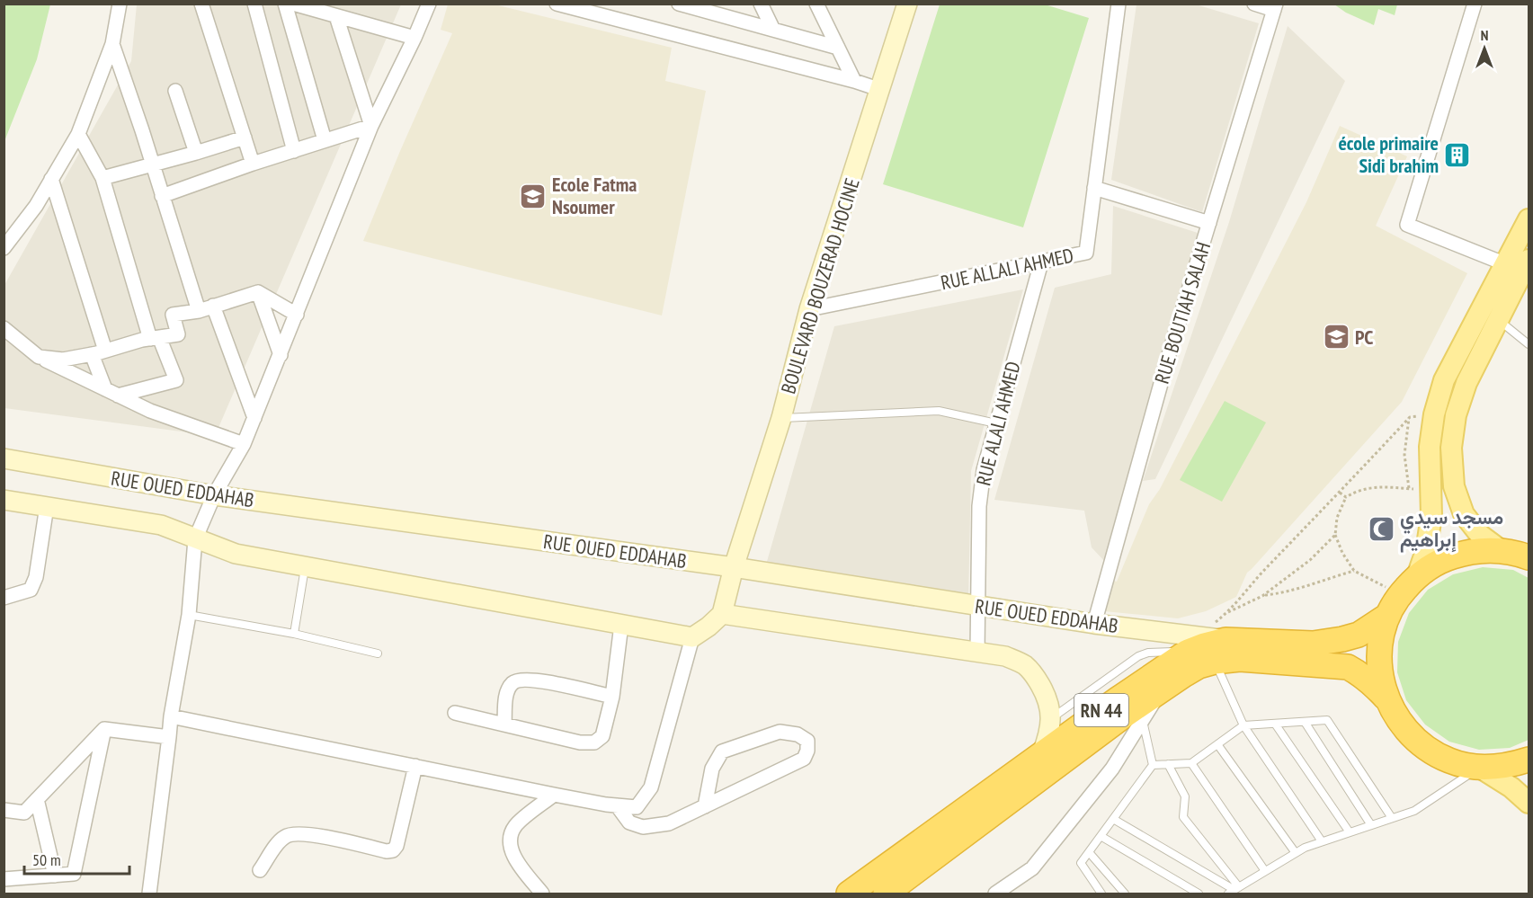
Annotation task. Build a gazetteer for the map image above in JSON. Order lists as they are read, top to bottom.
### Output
{
  "streets": {
    "highway": ["RN 44"],
    "main road": ["BOULEVARD BOUZERAD HOCINE", "RUE OUED EDDAHAB"],
    "street": ["RUE ALLALI AHMED", "RUE BOUTIAH SALAH", "RUE ALALI AHMED"]
  },
  "crossings": [
    ["RUE ALLALI AHMED", "BOULEVARD BOUZERAD HOCINE"],
    ["RUE ALLALI AHMED", "RUE ALALI AHMED"],
    ["BOULEVARD BOUZERAD HOCINE", "RUE OUED EDDAHAB"],
    ["RUE BOUTIAH SALAH", "RUE OUED EDDAHAB"],
    ["RUE ALALI AHMED", "RUE OUED EDDAHAB"],
    ["RUE OUED EDDAHAB", "RN 44"]
  ],
  "places": {
    "building": ["école primaire Sidi brahim"],
    "school or university": ["Ecole Fatma Nsoumer", "PC"],
    "mosque": ["مسجد سيدي إبراهيم"]
  },
  "scale_bar": "50 m",
  "north": "top"
}
